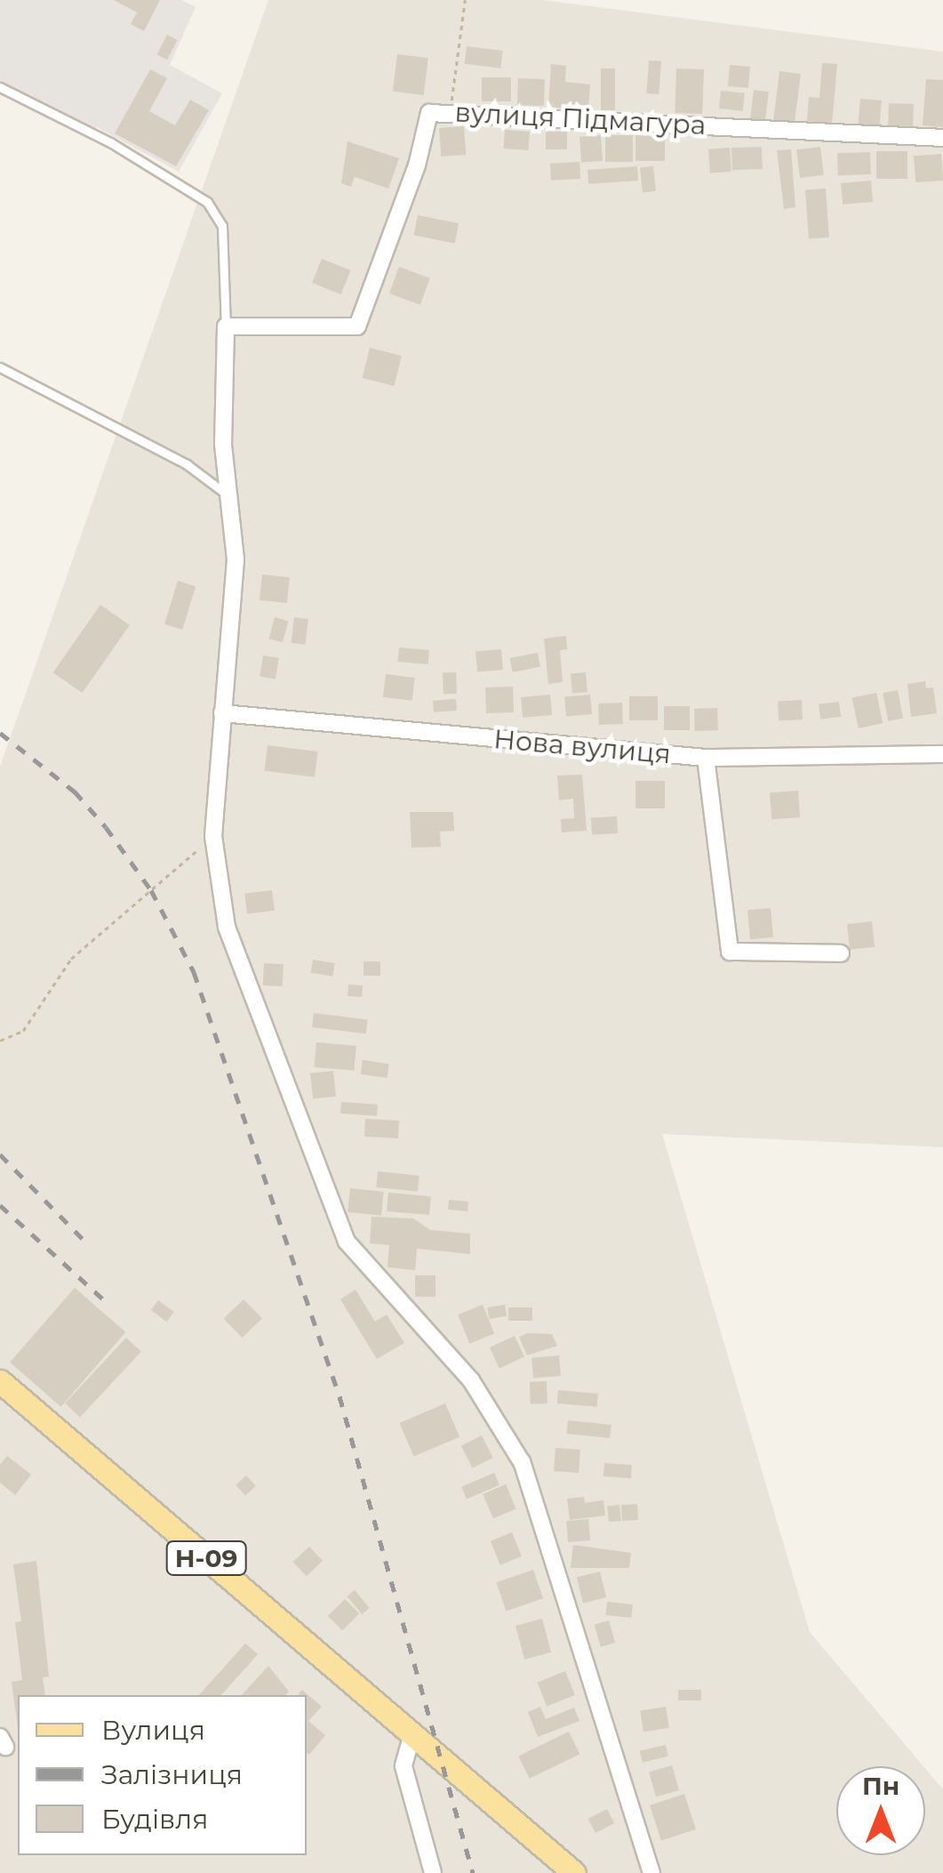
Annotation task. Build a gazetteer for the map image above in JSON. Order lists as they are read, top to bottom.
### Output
{
  "streets": {
    "main road": ["Н-09"],
    "street": ["вулиця Підмагура", "Нова вулиця"]
  },
  "legend": ["Вулиця", "Залізниця", "Будівля"],
  "north": "top"
}
